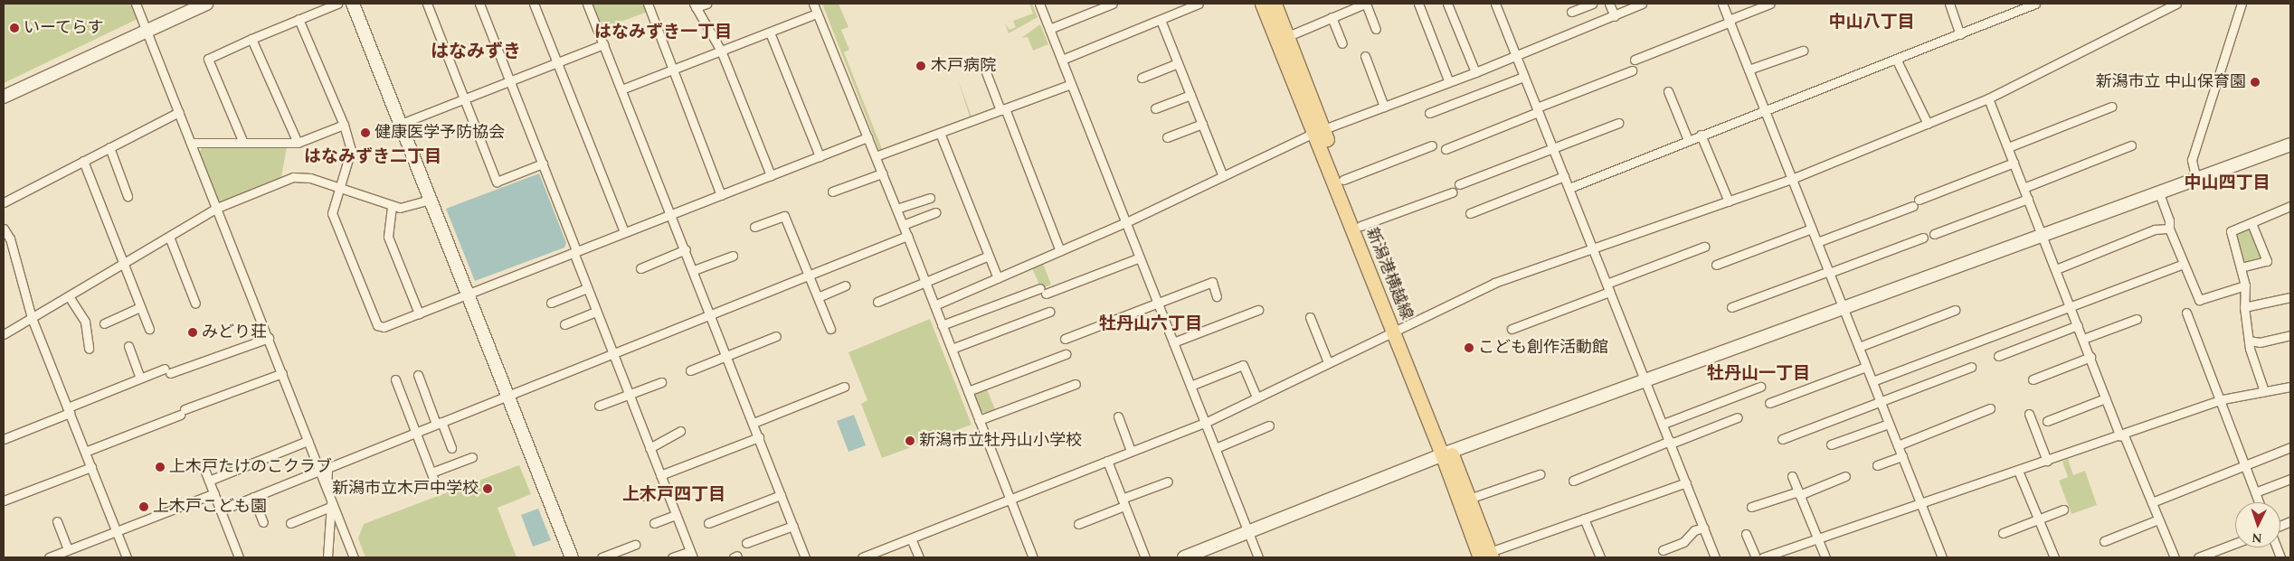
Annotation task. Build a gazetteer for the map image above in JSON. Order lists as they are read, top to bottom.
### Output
{
  "streets": {
    "main road": ["新潟港横越線"]
  },
  "districts": [
    "中山八丁目",
    "はなみずき一丁目",
    "はなみずき",
    "はなみずき二丁目",
    "中山四丁目",
    "牡丹山六丁目",
    "牡丹山一丁目",
    "上木戸四丁目"
  ],
  "places": [
    "いーてらす",
    "木戸病院",
    "新潟市立 中山保育園",
    "健康医学予防協会",
    "みどり荘",
    "こども創作活動館",
    "新潟市立牡丹山小学校",
    "上木戸たけのこクラブ",
    "新潟市立木戸中学校",
    "上木戸こども園"
  ],
  "north": "bottom"
}
